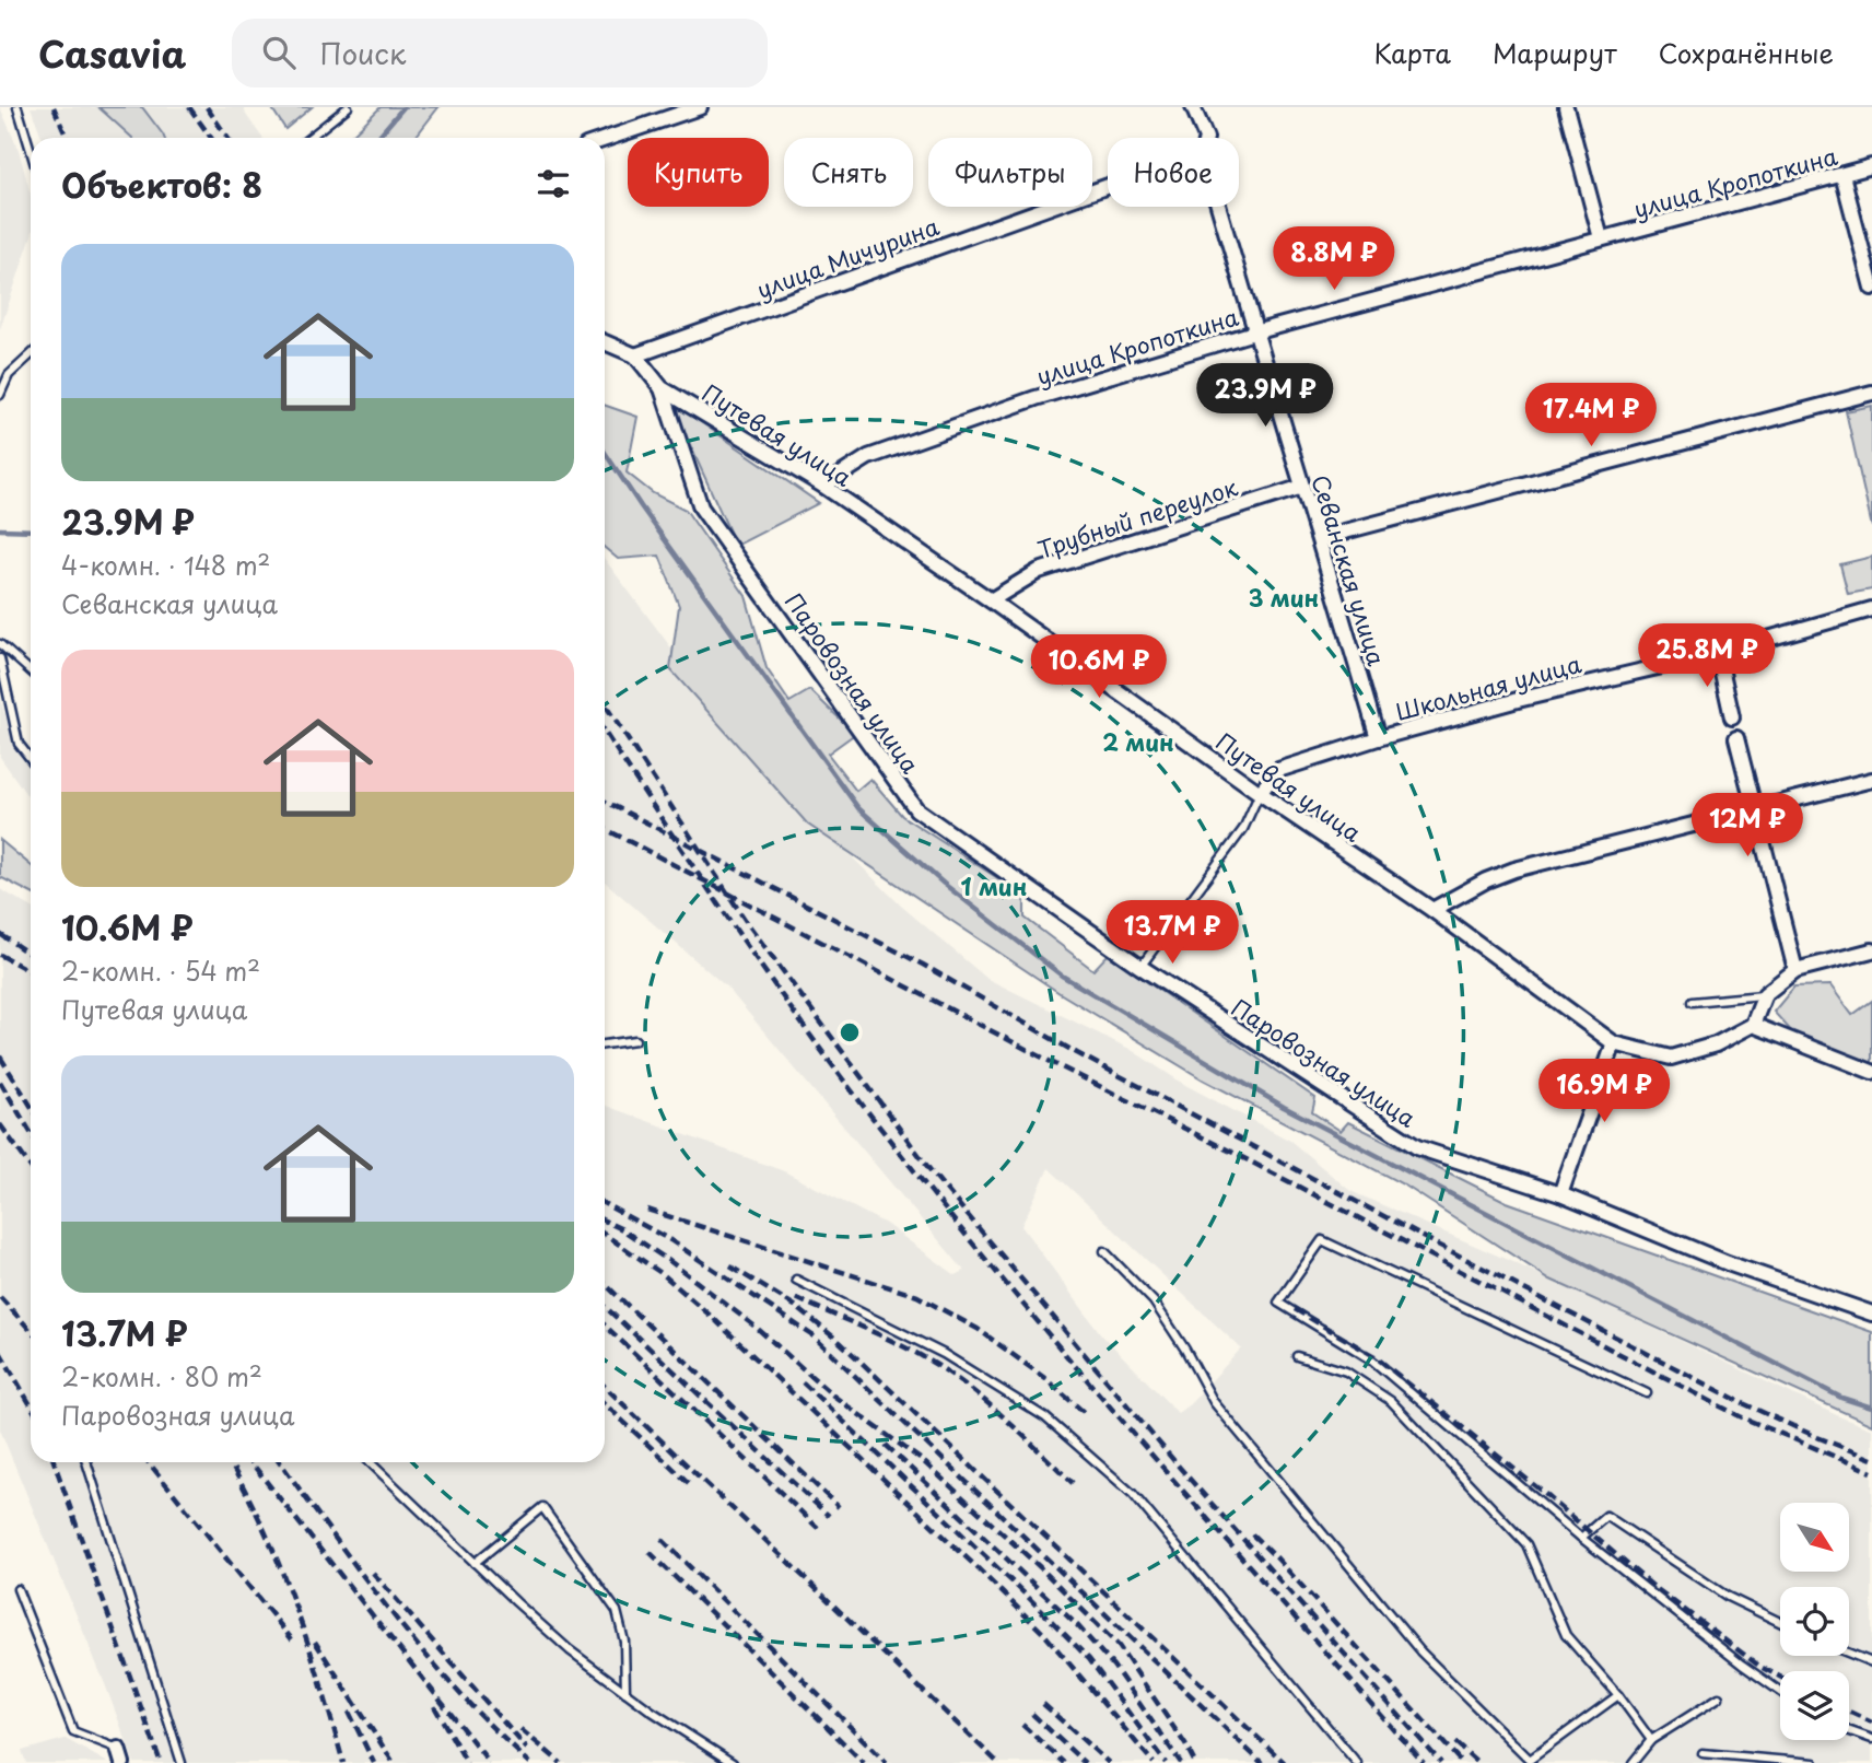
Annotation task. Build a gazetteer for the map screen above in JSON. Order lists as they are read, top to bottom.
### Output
{
  "streets": {
    "street": [
      "улица Кропоткина",
      "улица Мичурина",
      "Путевая улица",
      "Трубный переулок",
      "Севанская улица",
      "Паровозная улица",
      "Школьная улица"
    ]
  },
  "crossings": [
    ["улица Кропоткина", "Путевая улица"],
    ["улица Кропоткина", "Севанская улица"],
    ["улица Мичурина", "Путевая улица"],
    ["Путевая улица", "Трубный переулок"],
    ["Путевая улица", "Паровозная улица"],
    ["Путевая улица", "Школьная улица"],
    ["Трубный переулок", "Севанская улица"],
    ["Севанская улица", "Школьная улица"]
  ],
  "north": "bottom right",
  "page": {
    "header": "Casavia",
    "search": "Поиск",
    "nav": ["Карта", "Маршрут", "Сохранённые"],
    "chip": [
      "Купить",
      "Снять",
      "Фильтры",
      "Новое"
    ],
    "heading": "Объектов: 8",
    "price": [
      "8.8M ₽",
      "23.9M ₽",
      "17.4M ₽",
      "25.8M ₽",
      "10.6M ₽",
      "12M ₽",
      "13.7M ₽",
      "16.9M ₽"
    ],
    "list": [
      {
        "name": "23.9M ₽",
        "note": "4-комн. · 148 m² · Севанская улица"
      },
      {
        "name": "10.6M ₽",
        "note": "2-комн. · 54 m² · Путевая улица"
      },
      {
        "name": "13.7M ₽",
        "note": "2-комн. · 80 m² · Паровозная улица"
      }
    ]
  },
  "rings": ["3 мин", "2 мин", "1 мин"]
}
